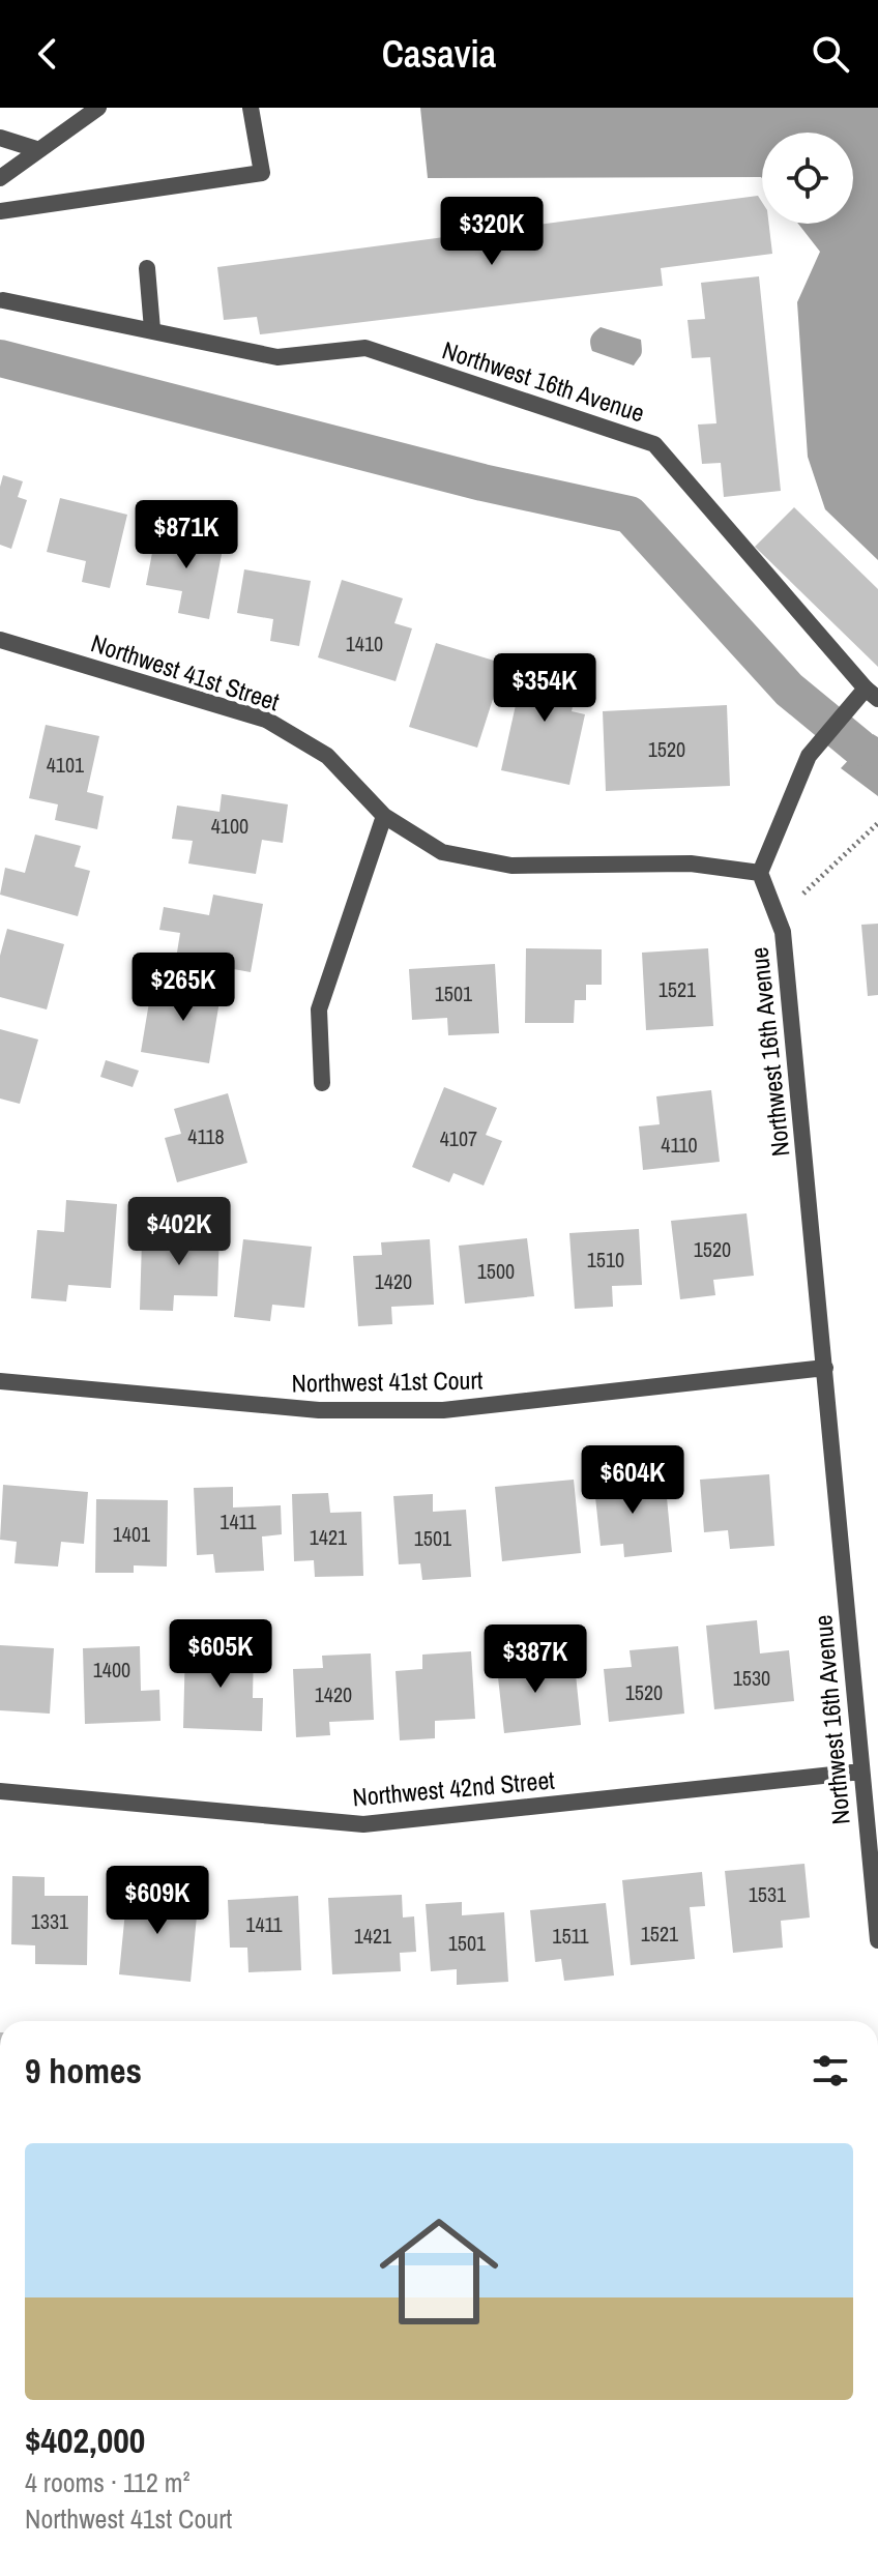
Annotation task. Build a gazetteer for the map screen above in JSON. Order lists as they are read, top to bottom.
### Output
{
  "streets": {
    "street": [
      "Northwest 16th Avenue",
      "Northwest 41st Street",
      "Northwest 41st Court",
      "Northwest 42nd Street"
    ]
  },
  "crossings": [
    ["Northwest 16th Avenue", "Northwest 41st Street"],
    ["Northwest 16th Avenue", "Northwest 41st Court"],
    ["Northwest 16th Avenue", "Northwest 42nd Street"]
  ],
  "house_numbers": [
    "1410",
    "1520",
    "4101",
    "4100",
    "1521",
    "1501",
    "4118",
    "4107",
    "4110",
    "1520",
    "1510",
    "1500",
    "1420",
    "1411",
    "1401",
    "1421",
    "1501",
    "1400",
    "1530",
    "1520",
    "1420",
    "1531",
    "1331",
    "1411",
    "1521",
    "1421",
    "1511",
    "1501"
  ],
  "page": {
    "header": "Casavia",
    "price": [
      "$320K",
      "$871K",
      "$354K",
      "$265K",
      "$402K",
      "$604K",
      "$605K",
      "$387K",
      "$609K"
    ],
    "heading": "9 homes",
    "list": [
      {
        "name": "$402,000",
        "note": "4 rooms · 112 m² · Northwest 41st Court"
      }
    ]
  }
}
